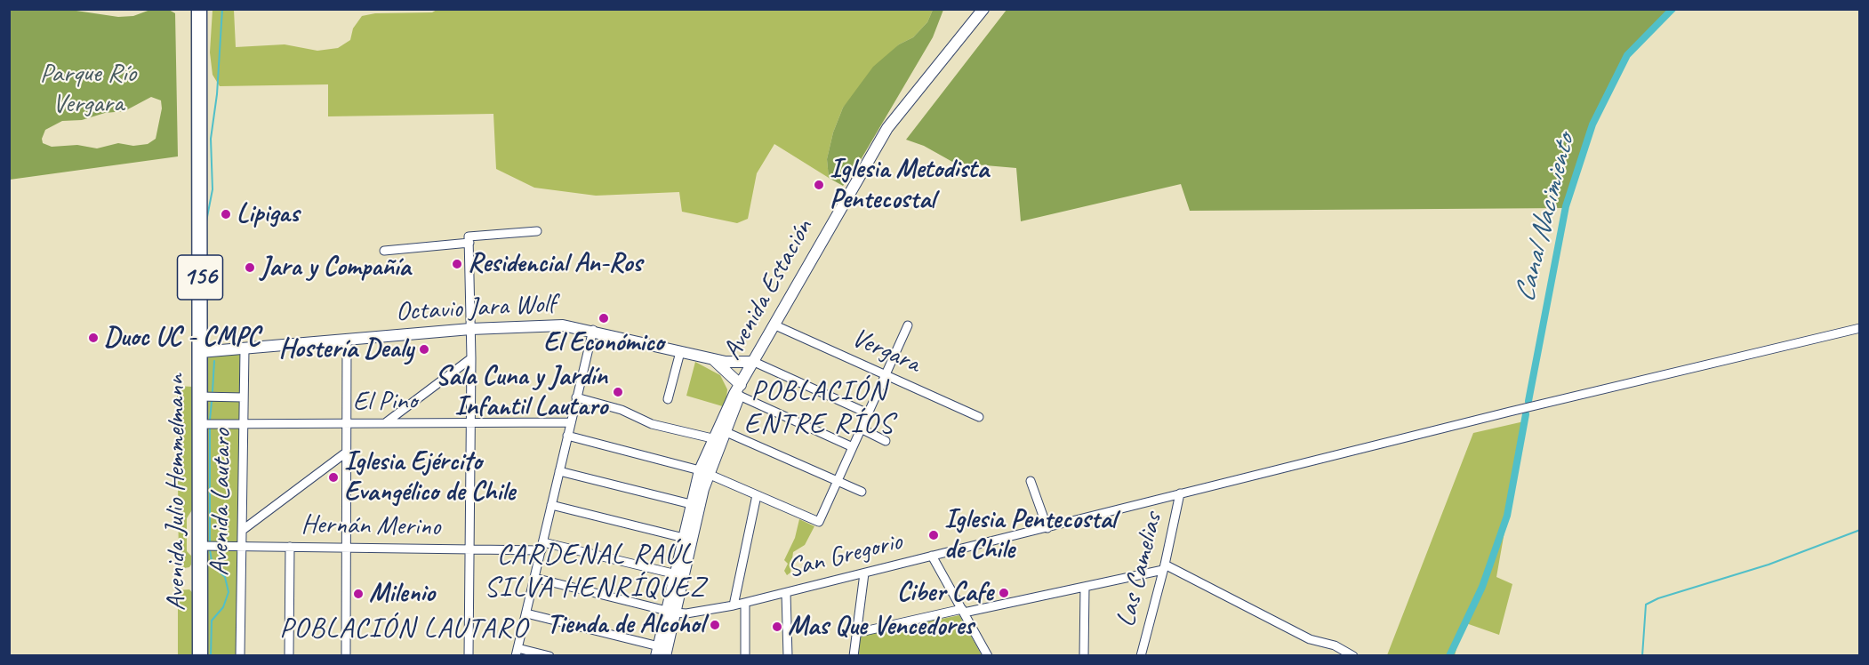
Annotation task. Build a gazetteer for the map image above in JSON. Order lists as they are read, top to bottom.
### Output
{
  "streets": {
    "highway": ["156", "Avenida Julio Hemmelmann"],
    "main road": ["Avenida Estación", "Octavio Jara Wolf"],
    "street": [
      "Vergara",
      "El Pino",
      "Avenida Lautaro",
      "Hernán Merino",
      "San Gregorio",
      "Las Camelias"
    ]
  },
  "crossings": [
    ["Avenida Estación", "Octavio Jara Wolf"],
    ["Avenida Estación", "Vergara"],
    ["Avenida Estación", "Hernán Merino"],
    ["Avenida Estación", "San Gregorio"],
    ["Octavio Jara Wolf", "Avenida Julio Hemmelmann"],
    ["Octavio Jara Wolf", "Avenida Lautaro"],
    ["El Pino", "Avenida Julio Hemmelmann"],
    ["El Pino", "Avenida Lautaro"],
    ["Avenida Julio Hemmelmann", "Hernán Merino"],
    ["Avenida Lautaro", "Hernán Merino"],
    ["San Gregorio", "Las Camelias"]
  ],
  "districts": ["POBLACIÓN ENTRE RÍOS", "CARDENAL RAÚL SILVA HENRÍQUEZ", "POBLACIÓN LAUTARO"],
  "water": ["Canal Nacimiento"],
  "parks": ["Parque Río Vergara"],
  "places": [
    "Iglesia Metodista Pentecostal",
    "Lipigas",
    "Residencial An-Ros",
    "Jara y Compañía",
    "El Económico",
    "Duoc UC - CMPC",
    "Hostería Dealy",
    "Sala Cuna y Jardín Infantil Lautaro",
    "Iglesia Ejército Evangélico de Chile",
    "Iglesia Pentecostal de Chile",
    "Ciber Cafe",
    "Milenio",
    "Tienda de Alcohol",
    "Mas Que Vencedores"
  ]
}
